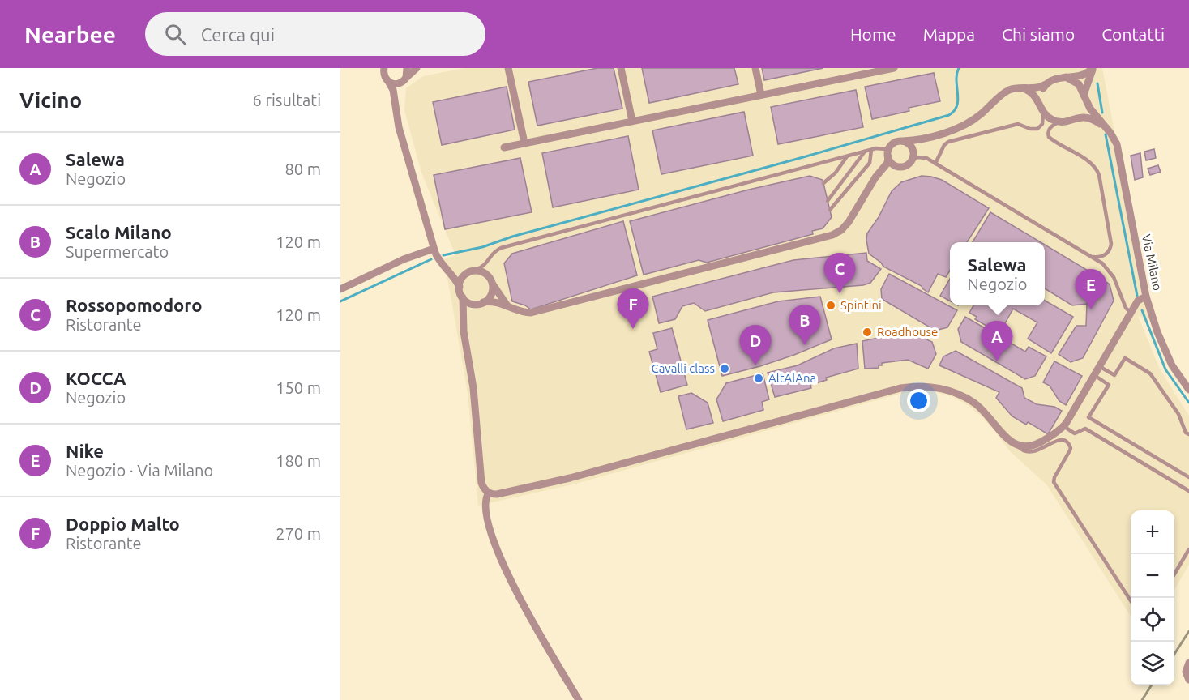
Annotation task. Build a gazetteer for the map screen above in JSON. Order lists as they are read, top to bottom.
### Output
{
  "streets": {
    "street": ["Via Milano"]
  },
  "places": [
    "Spintini",
    "Roadhouse",
    "Cavalli class",
    "AltAlAna"
  ],
  "page": {
    "header": "Nearbee",
    "search": "Cerca qui",
    "nav": [
      "Home",
      "Mappa",
      "Chi siamo",
      "Contatti"
    ],
    "heading": ["Vicino", "6 risultati"],
    "list": [
      {
        "mark": "A",
        "name": "Salewa",
        "note": "Negozio",
        "value": "80 m"
      },
      {
        "mark": "B",
        "name": "Scalo Milano",
        "note": "Supermercato",
        "value": "120 m"
      },
      {
        "mark": "C",
        "name": "Rossopomodoro",
        "note": "Ristorante",
        "value": "120 m"
      },
      {
        "mark": "D",
        "name": "KOCCA",
        "note": "Negozio",
        "value": "150 m"
      },
      {
        "mark": "E",
        "name": "Nike",
        "note": "Negozio · Via Milano",
        "value": "180 m"
      },
      {
        "mark": "F",
        "name": "Doppio Malto",
        "note": "Ristorante",
        "value": "270 m"
      }
    ],
    "popup": ["Salewa", "Negozio"],
    "pins": [
      "C",
      "E",
      "F",
      "B",
      "A",
      "D"
    ],
    "map_buttons": ["+", "−"]
  }
}
